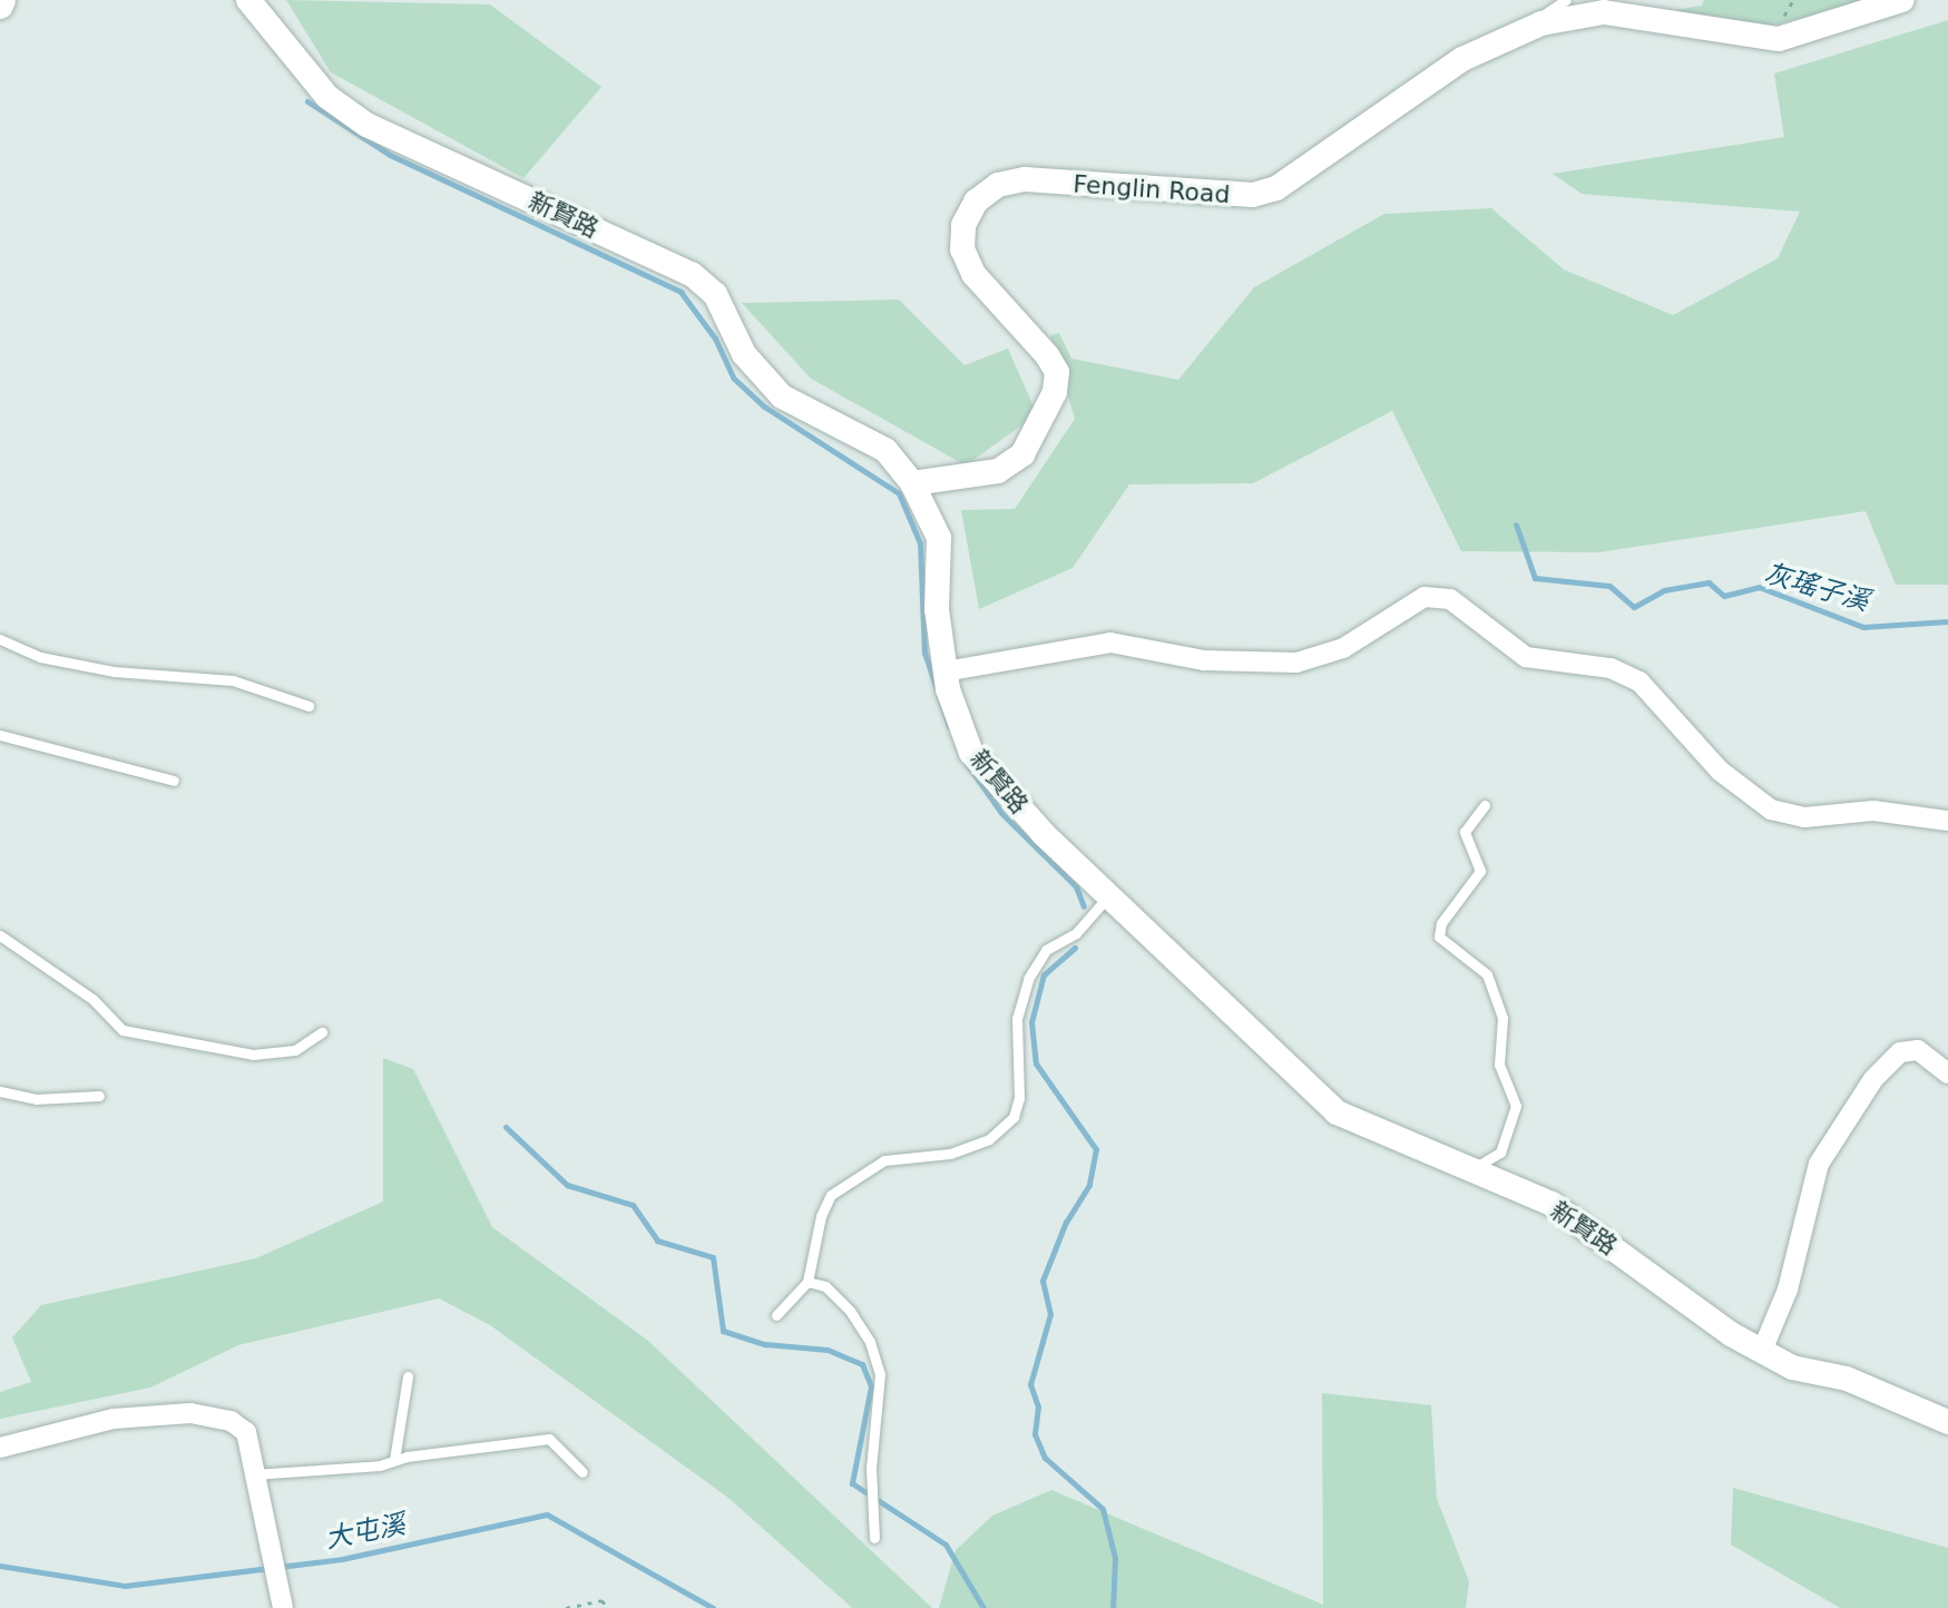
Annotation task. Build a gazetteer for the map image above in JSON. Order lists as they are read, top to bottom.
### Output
{
  "streets": {
    "street": ["Fenglin Road", "新賢路"]
  },
  "crossings": [
    ["Fenglin Road", "新賢路"]
  ],
  "water": ["灰瑤子溪", "大屯溪"]
}
